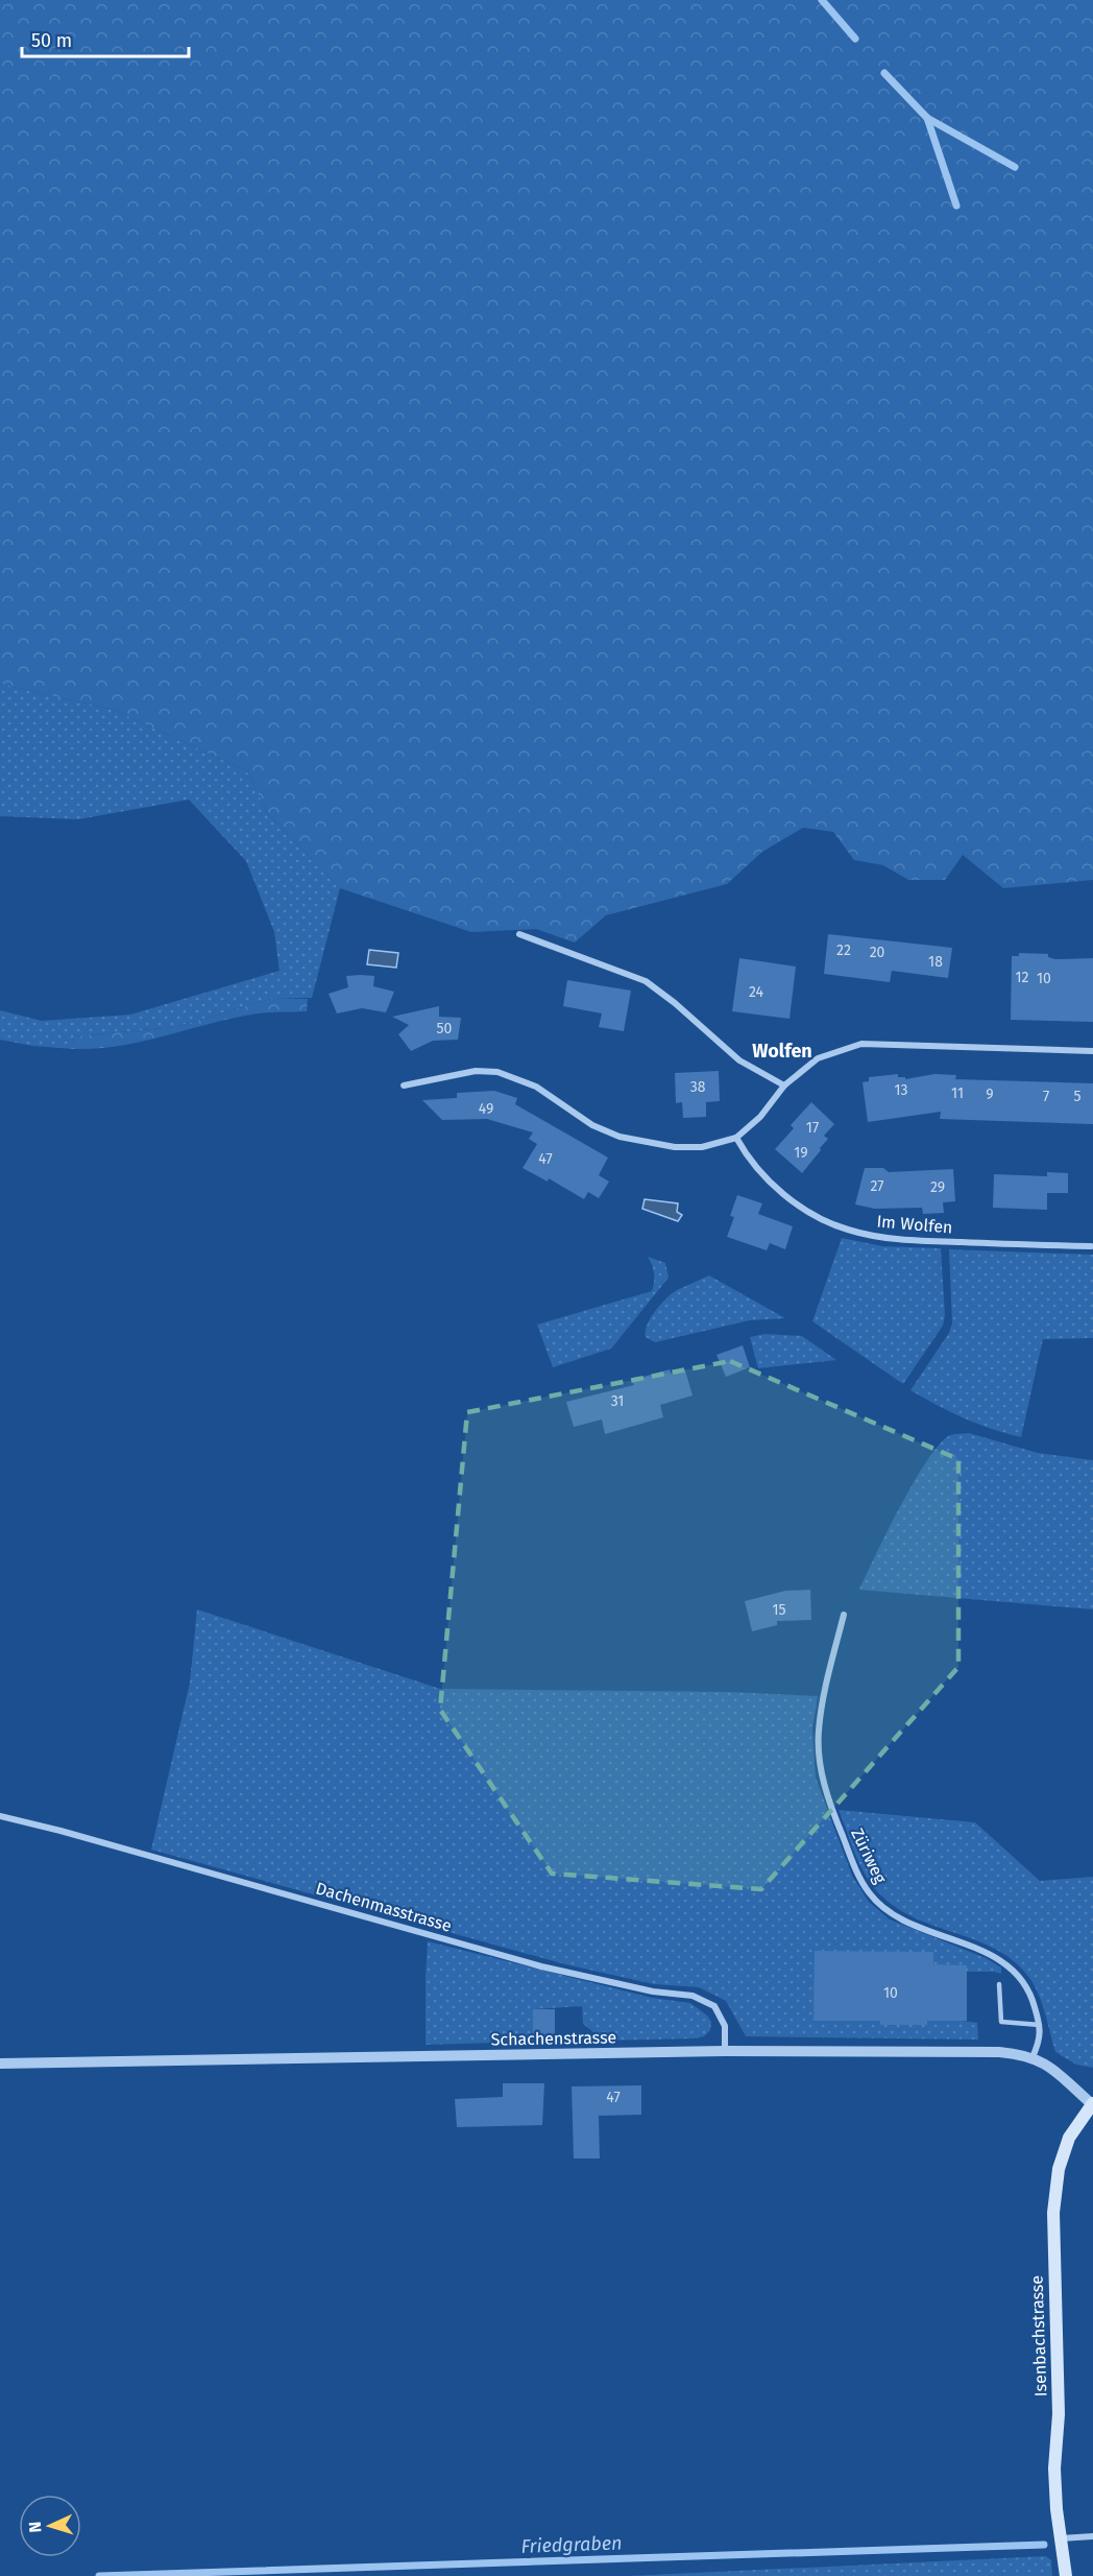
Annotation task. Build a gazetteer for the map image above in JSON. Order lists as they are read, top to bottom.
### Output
{
  "streets": {
    "main road": ["Isenbachstrasse"],
    "street": [
      "Im Wolfen",
      "Züriweg",
      "Dachenmasstrasse",
      "Schachenstrasse"
    ]
  },
  "crossings": [
    ["Züriweg", "Schachenstrasse"],
    ["Dachenmasstrasse", "Schachenstrasse"],
    ["Schachenstrasse", "Isenbachstrasse"]
  ],
  "districts": ["Wolfen"],
  "water": ["Friedgraben"],
  "house_numbers": [
    "22",
    "20",
    "18",
    "12",
    "10",
    "24",
    "50",
    "38",
    "13",
    "11",
    "9",
    "7",
    "5",
    "49",
    "17",
    "19",
    "47",
    "27",
    "29",
    "31",
    "15",
    "10",
    "47"
  ],
  "scale_bar": "50 m",
  "north": "left"
}
